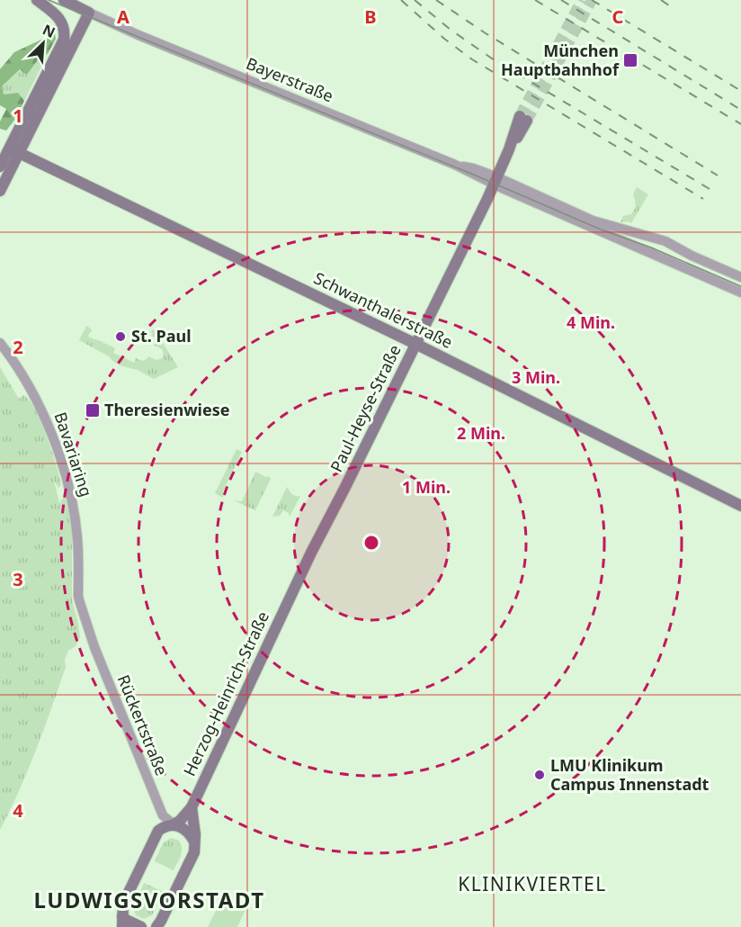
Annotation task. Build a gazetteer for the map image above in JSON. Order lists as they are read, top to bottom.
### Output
{
  "streets": {
    "main road": [
      "Bayerstraße",
      "Schwanthalerstraße",
      "Paul-Heyse-Straße",
      "Herzog-Heinrich-Straße"
    ],
    "street": ["Bavariaring", "Rückertstraße"]
  },
  "crossings": [
    ["Bayerstraße", "Paul-Heyse-Straße"],
    ["Schwanthalerstraße", "Paul-Heyse-Straße"],
    ["Paul-Heyse-Straße", "Herzog-Heinrich-Straße"],
    ["Bavariaring", "Rückertstraße"],
    ["Herzog-Heinrich-Straße", "Rückertstraße"]
  ],
  "districts": ["KLINIKVIERTEL", "LUDWIGSVORSTADT"],
  "places": {
    "transit": ["München Hauptbahnhof", "Theresienwiese"],
    "other": ["St. Paul", "LMU Klinikum Campus Innenstadt"]
  },
  "north": "top right",
  "grid": {
    "columns": ["A", "B", "C"],
    "rows": [
      "1",
      "2",
      "3",
      "4"
    ]
  },
  "rings": [
    "4 Min.",
    "3 Min.",
    "2 Min.",
    "1 Min."
  ]
}
